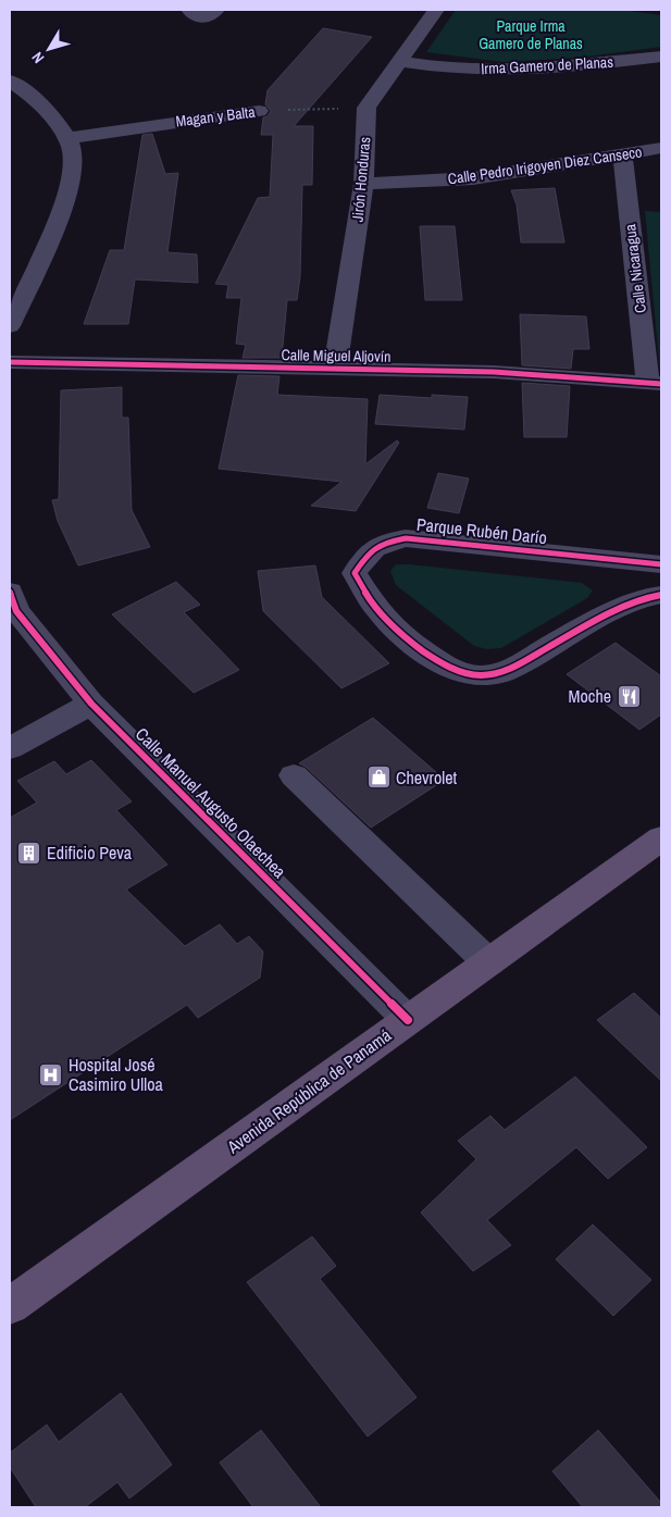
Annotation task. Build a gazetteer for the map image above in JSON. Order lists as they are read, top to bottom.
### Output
{
  "streets": {
    "main road": ["Avenida República de Panamá"],
    "street": [
      "Irma Gamero de Planas",
      "Magan y Balta",
      "Calle Pedro Irigoyen Diez Canseco",
      "Jirón Honduras",
      "Calle Nicaragua",
      "Calle Miguel Aljovín",
      "Parque Rubén Darío",
      "Calle Manuel Augusto Olaechea"
    ]
  },
  "crossings": [
    ["Magan y Balta", "Jirón Honduras"],
    ["Calle Pedro Irigoyen Diez Canseco", "Jirón Honduras"],
    ["Calle Pedro Irigoyen Diez Canseco", "Calle Nicaragua"],
    ["Jirón Honduras", "Calle Miguel Aljovín"],
    ["Calle Nicaragua", "Calle Miguel Aljovín"],
    ["Calle Manuel Augusto Olaechea", "Avenida República de Panamá"]
  ],
  "parks": ["Parque Irma Gamero de Planas"],
  "places": {
    "restaurant": ["Moche"],
    "shop": ["Chevrolet"],
    "building": ["Edificio Peva"],
    "hospital": ["Hospital José Casimiro Ulloa"]
  },
  "north": "bottom left"
}
